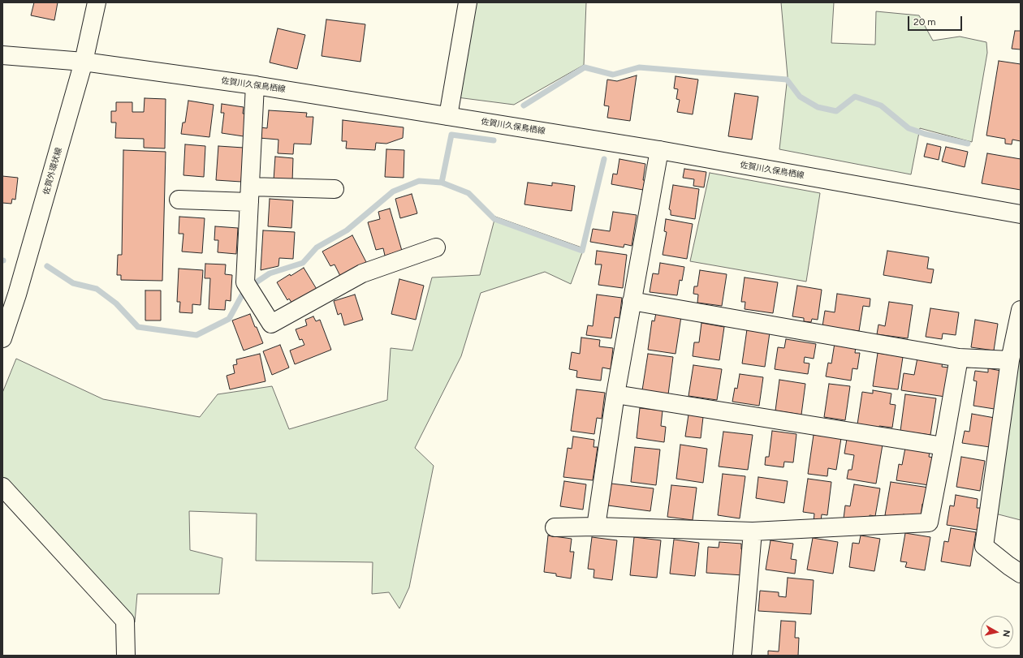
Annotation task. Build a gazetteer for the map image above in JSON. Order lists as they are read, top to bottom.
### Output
{
  "streets": {
    "street": ["佐賀川久保鳥栖線", "佐賀外環状線"]
  },
  "crossings": [
    ["佐賀川久保鳥栖線", "佐賀外環状線"]
  ],
  "scale_bar": "20 m",
  "north": "right"
}
